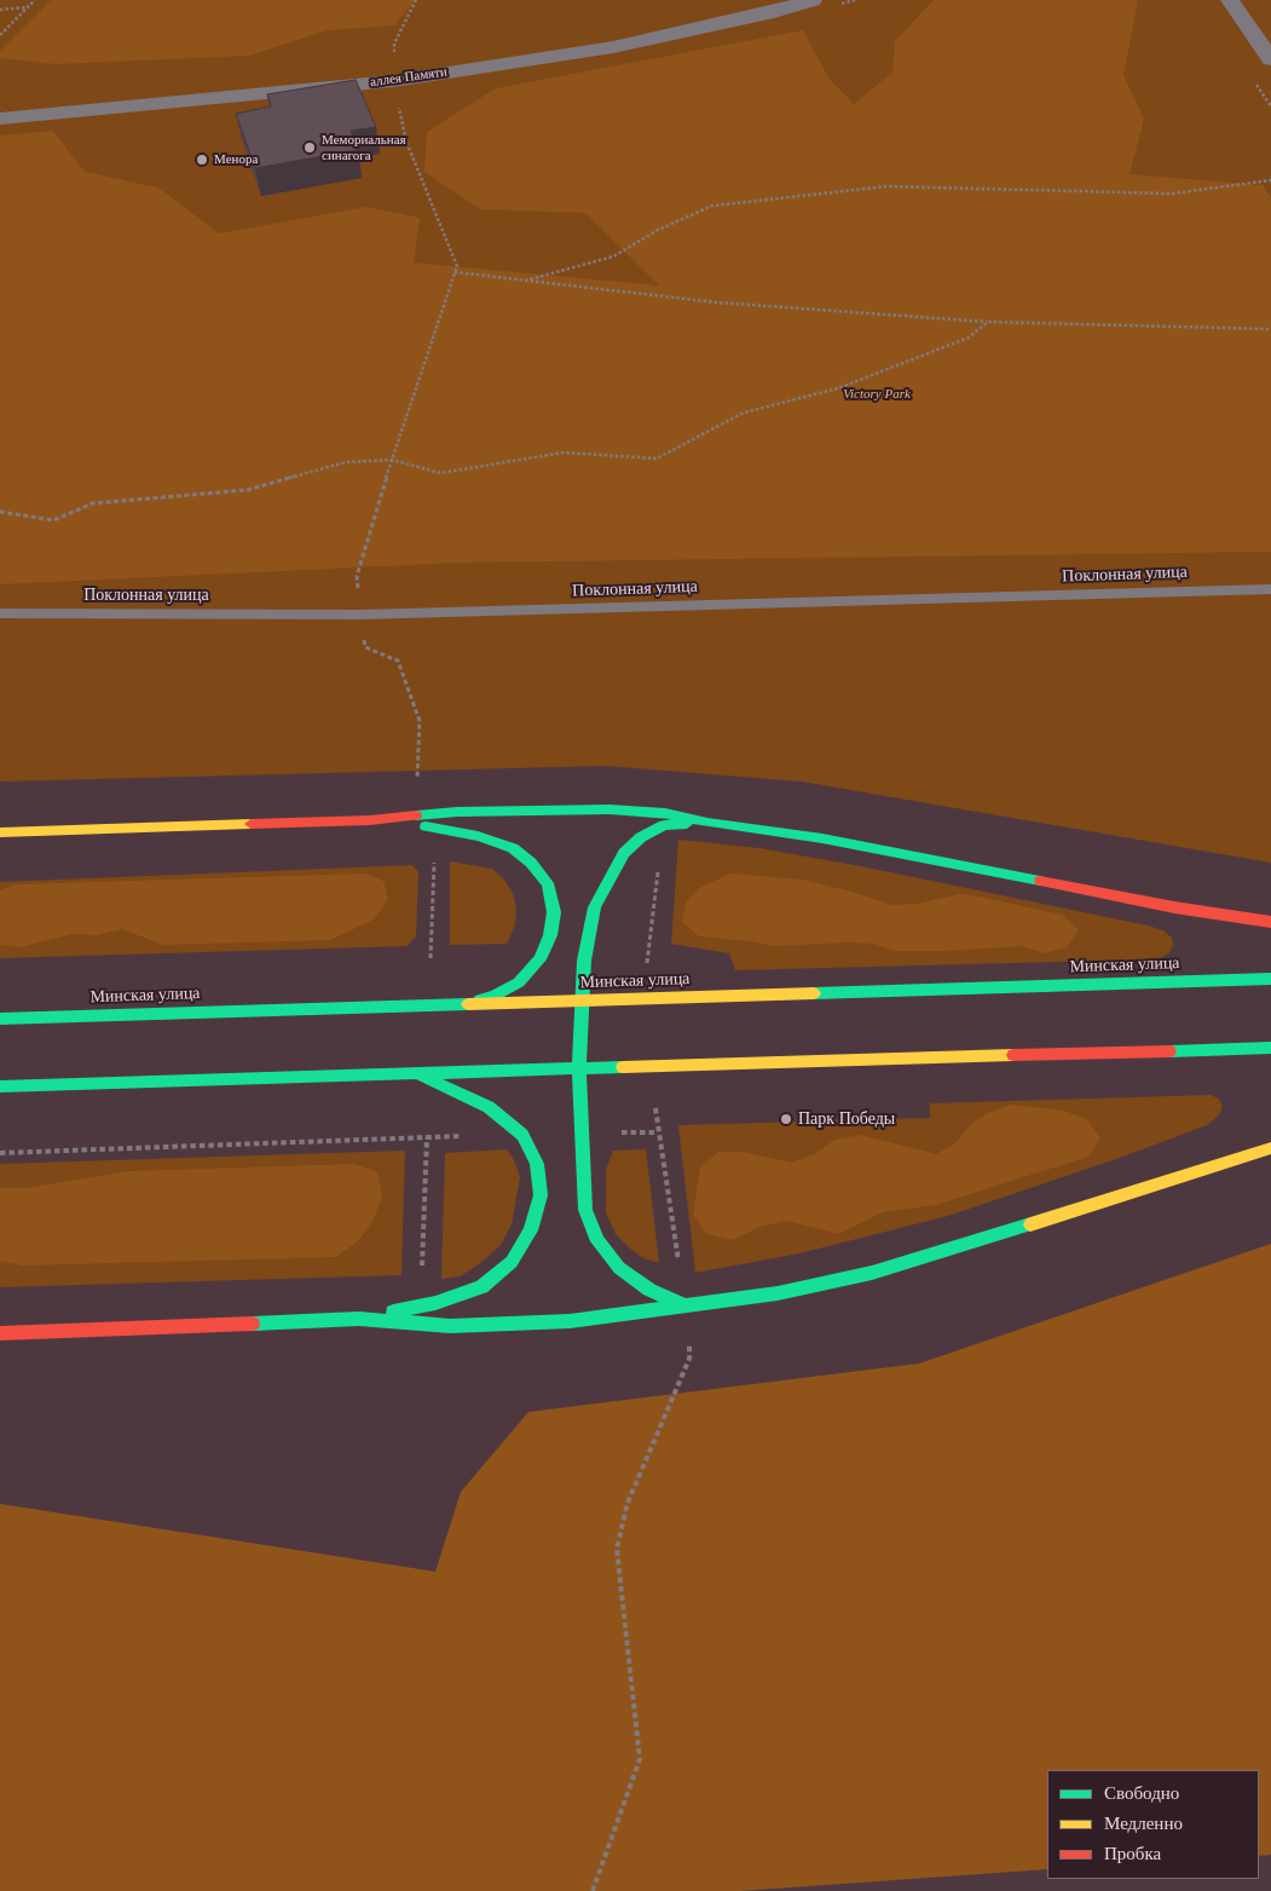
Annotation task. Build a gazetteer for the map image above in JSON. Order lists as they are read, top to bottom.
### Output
{
  "streets": {
    "main road": ["Минская улица"],
    "street": ["аллея Памяти"],
    "lane": ["Поклонная улица"]
  },
  "parks": ["Victory Park"],
  "places": ["Мемориальная синагога", "Менора", "Парк Победы"],
  "legend": ["Свободно", "Медленно", "Пробка"]
}
